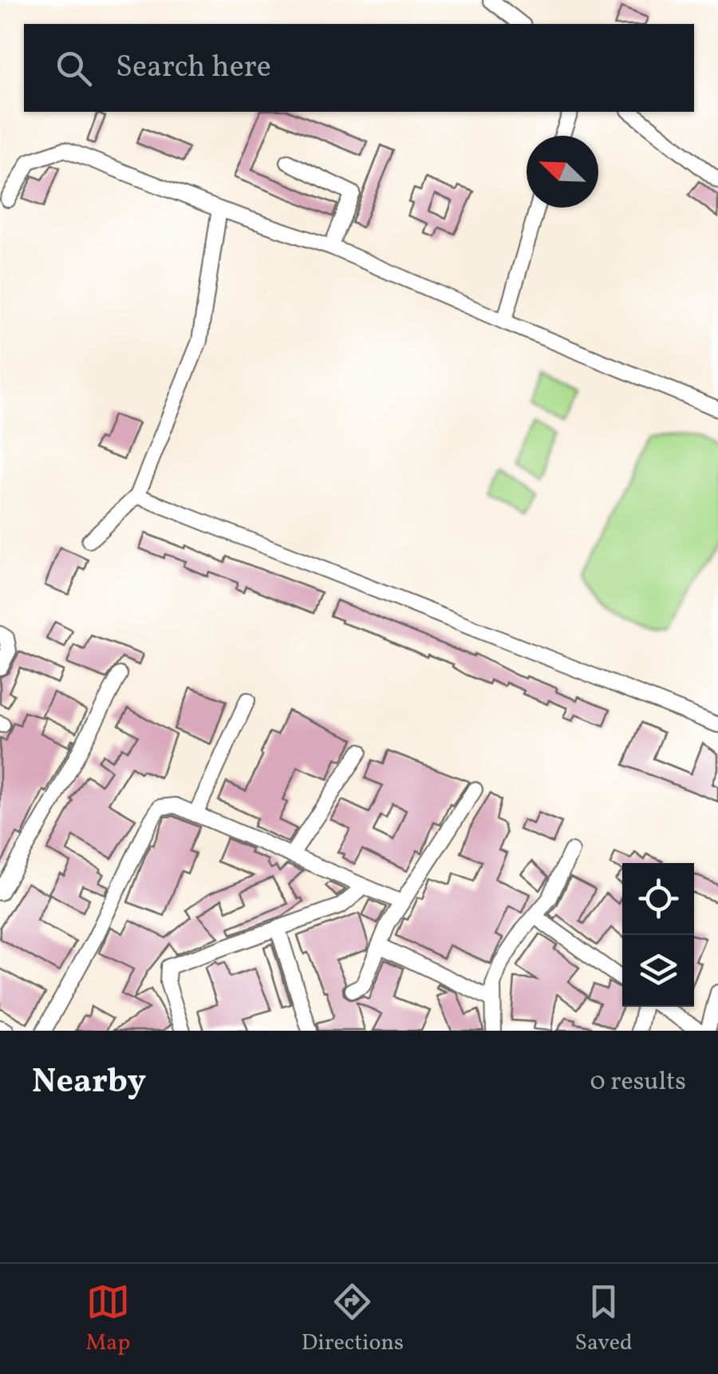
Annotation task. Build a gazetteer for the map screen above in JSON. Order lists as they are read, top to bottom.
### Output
{
  "north": "top left",
  "page": {
    "search": "Search here",
    "heading": ["Nearby", "0 results"],
    "nav": ["Map", "Directions", "Saved"]
  }
}
